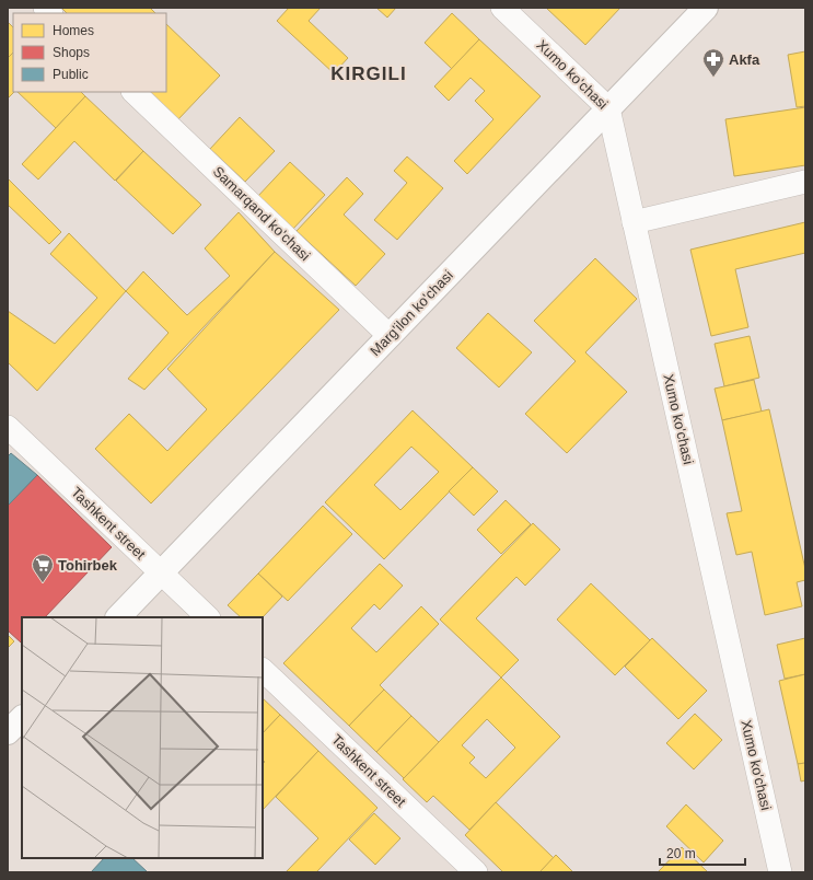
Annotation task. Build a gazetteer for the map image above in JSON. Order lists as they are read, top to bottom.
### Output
{
  "streets": {
    "street": [
      "Xumo ko'chasi",
      "Samarqand ko'chasi",
      "Marg'ilon ko'chasi",
      "Tashkent street"
    ]
  },
  "crossings": [
    ["Xumo ko'chasi", "Marg'ilon ko'chasi"],
    ["Samarqand ko'chasi", "Marg'ilon ko'chasi"],
    ["Marg'ilon ko'chasi", "Tashkent street"]
  ],
  "districts": ["KIRGILI"],
  "places": {
    "pharmacy": ["Akfa"],
    "supermarket": ["Tohirbek"]
  },
  "legend": ["Homes", "Shops", "Public"],
  "scale_bar": "20 m"
}
